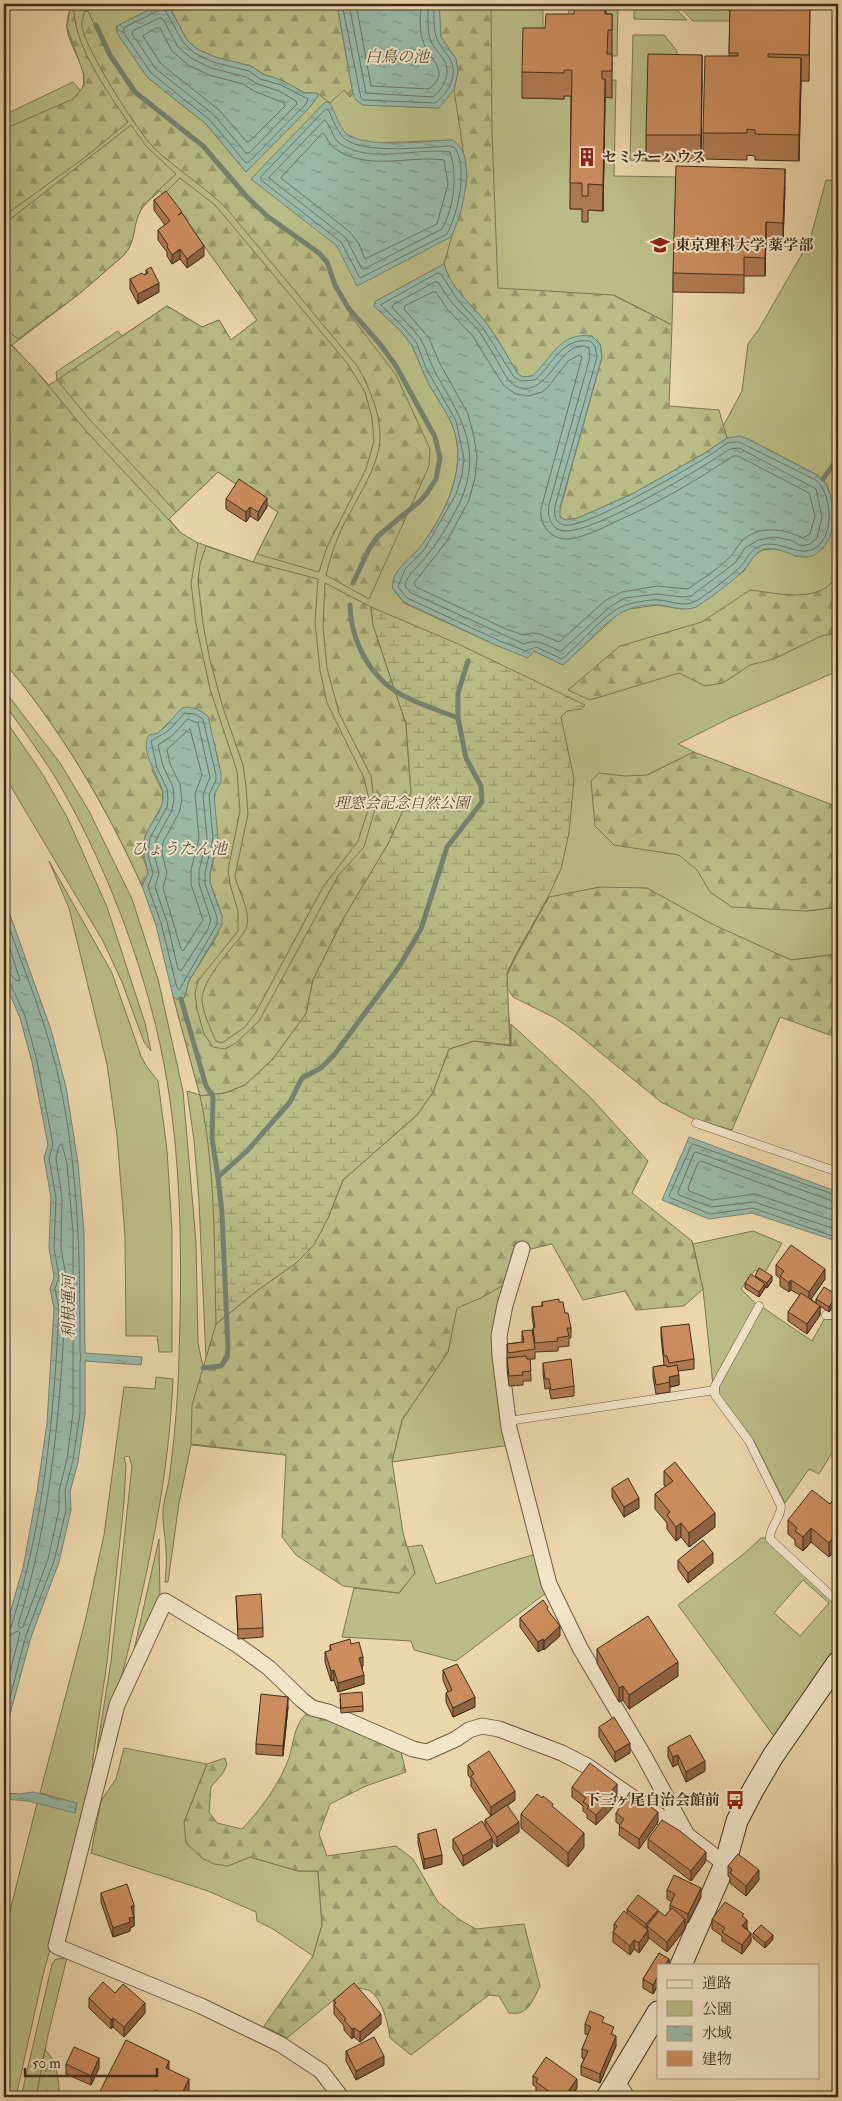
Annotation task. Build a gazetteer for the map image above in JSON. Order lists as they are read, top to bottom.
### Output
{
  "water": ["白鳥の池", "ひょうたん池", "利根運河"],
  "parks": ["理窓会記念自然公園"],
  "places": {
    "building": ["セミナーハウス"],
    "school or university": ["東京理科大学 薬学部"],
    "bus stop": ["下三ヶ尾自治会館前"]
  },
  "legend": [
    "道路",
    "公園",
    "水域",
    "建物"
  ],
  "scale_bar": "50 m"
}
